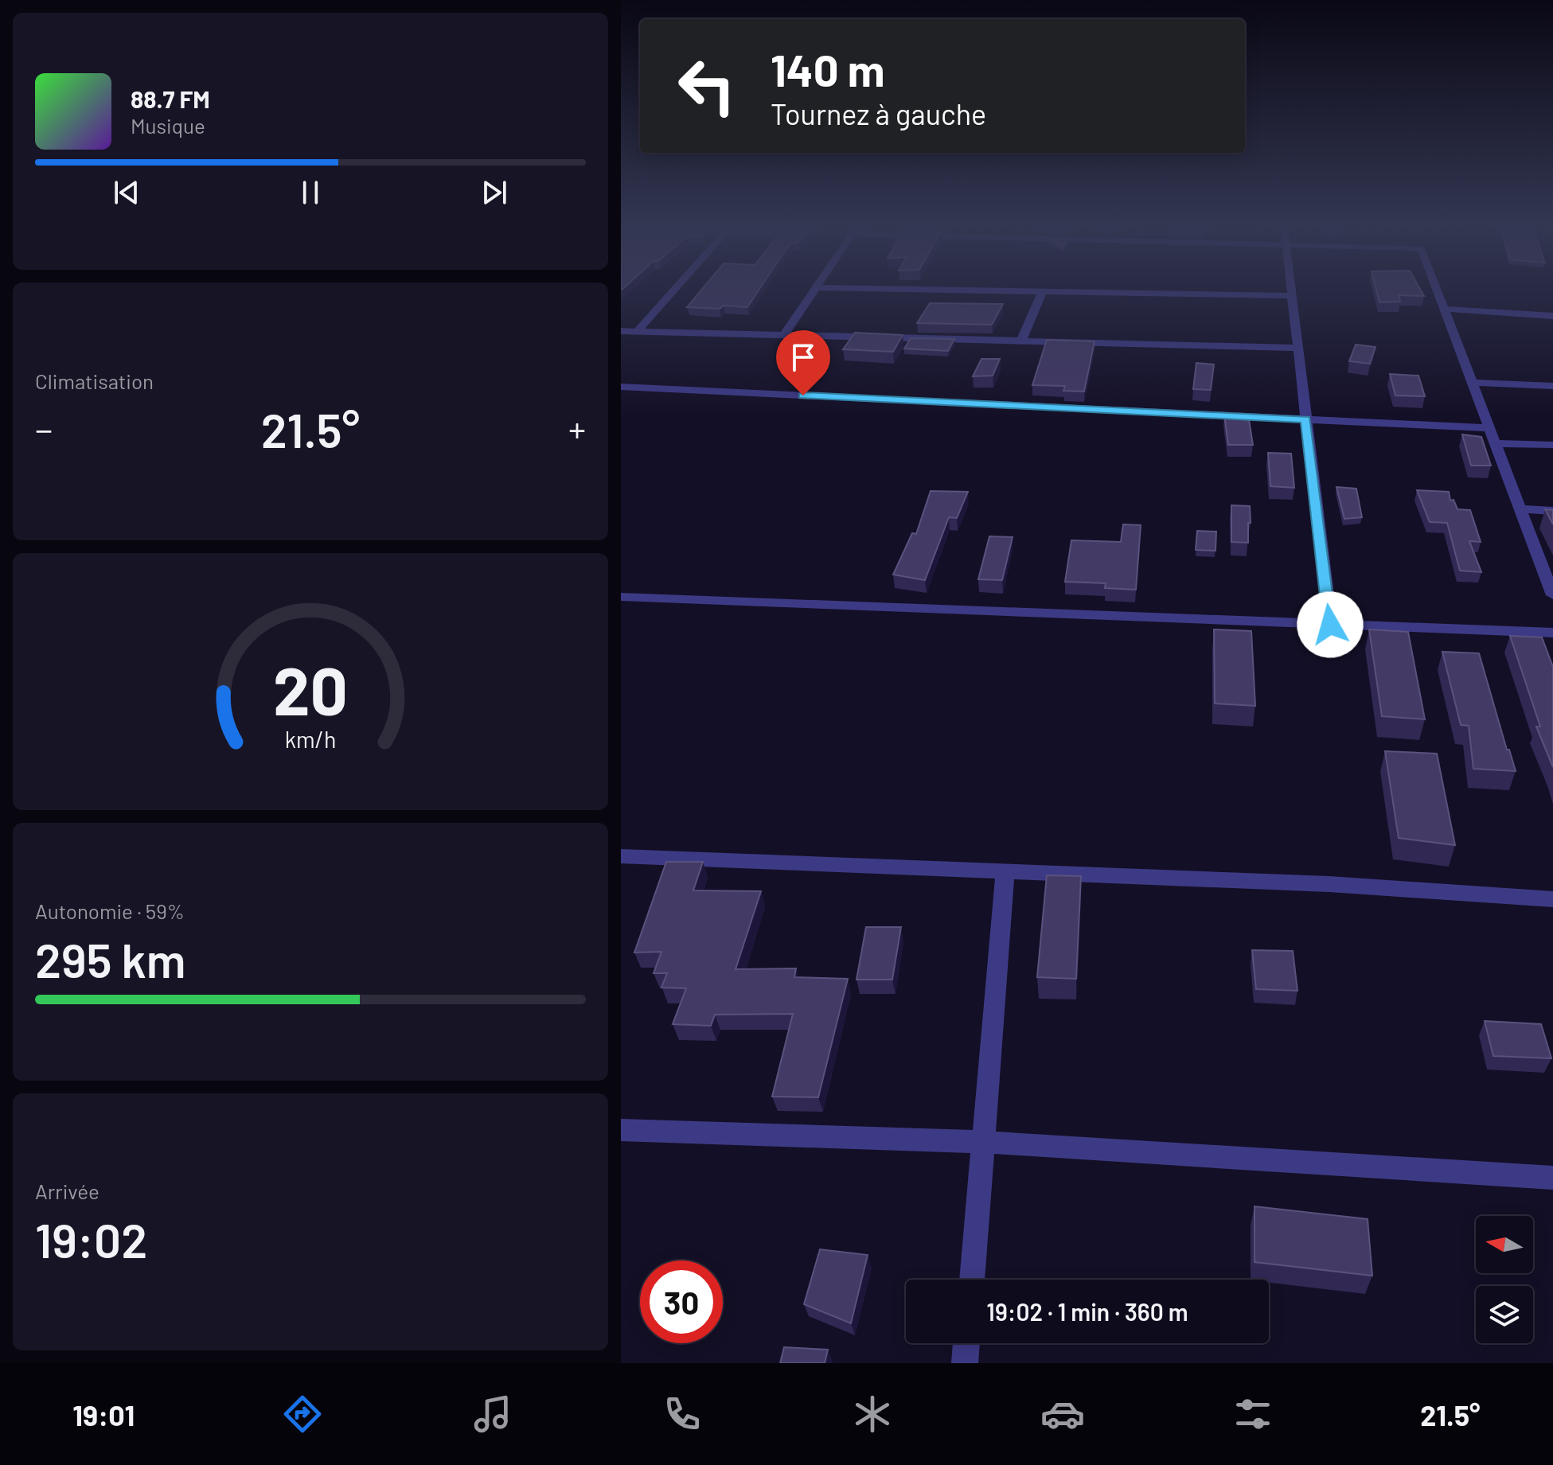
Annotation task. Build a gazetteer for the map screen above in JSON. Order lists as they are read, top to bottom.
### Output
{
  "north": "left",
  "page": {
    "turn": ["140 m", "Tournez à gauche"],
    "song": ["88.7 FM", "Musique"],
    "tile": [
      "Climatisation",
      ["Autonomie · 59%", "295 km"],
      ["Arrivée", "19:02"]
    ],
    "heat": ["−", "21.5°", "+"],
    "limit": "30",
    "trip": "19:02 · 1 min · 360 m",
    "tabs": ["19:01", "21.5°"],
    "gauge": ["20", "km/h"]
  }
}
